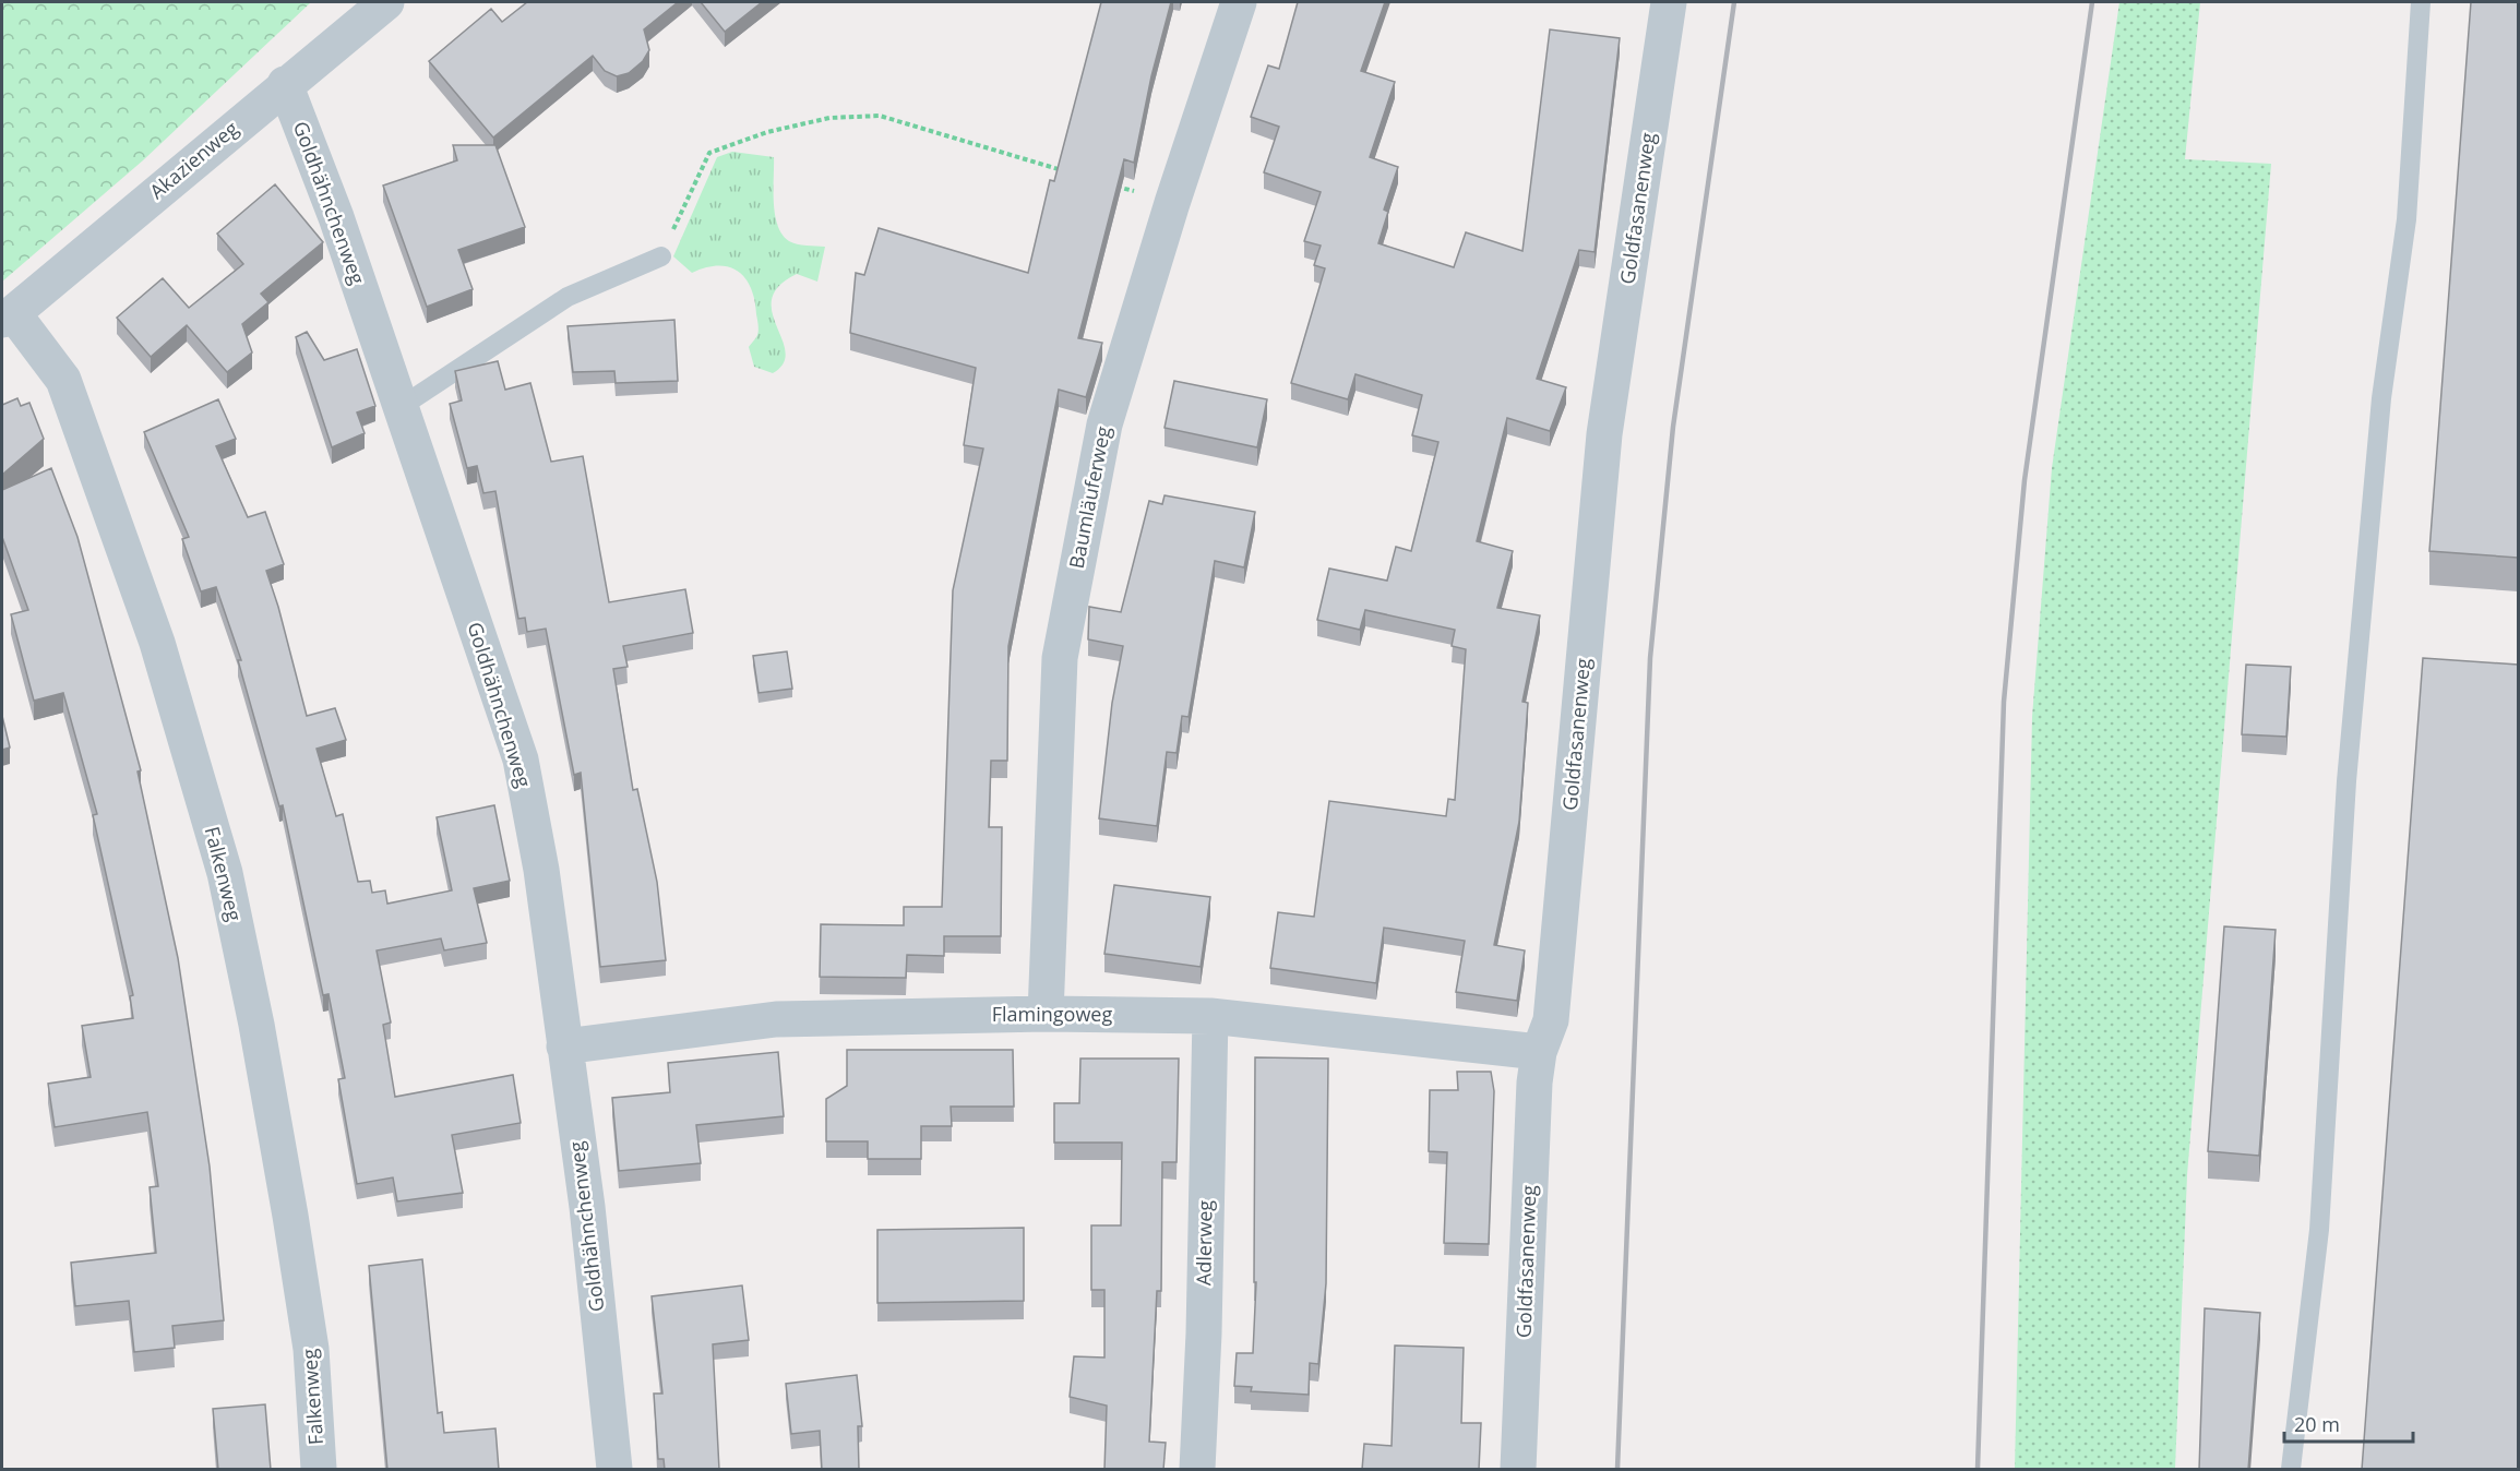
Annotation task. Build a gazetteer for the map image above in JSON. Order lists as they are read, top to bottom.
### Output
{
  "streets": {
    "street": [
      "Akazienweg",
      "Goldhähnchenweg",
      "Goldfasanenweg",
      "Baumläuferweg",
      "Falkenweg",
      "Flamingoweg",
      "Adlerweg"
    ]
  },
  "crossings": [
    ["Akazienweg", "Goldhähnchenweg"],
    ["Akazienweg", "Falkenweg"],
    ["Goldhähnchenweg", "Flamingoweg"],
    ["Goldfasanenweg", "Flamingoweg"],
    ["Baumläuferweg", "Flamingoweg"],
    ["Flamingoweg", "Adlerweg"]
  ],
  "scale_bar": "20 m"
}
